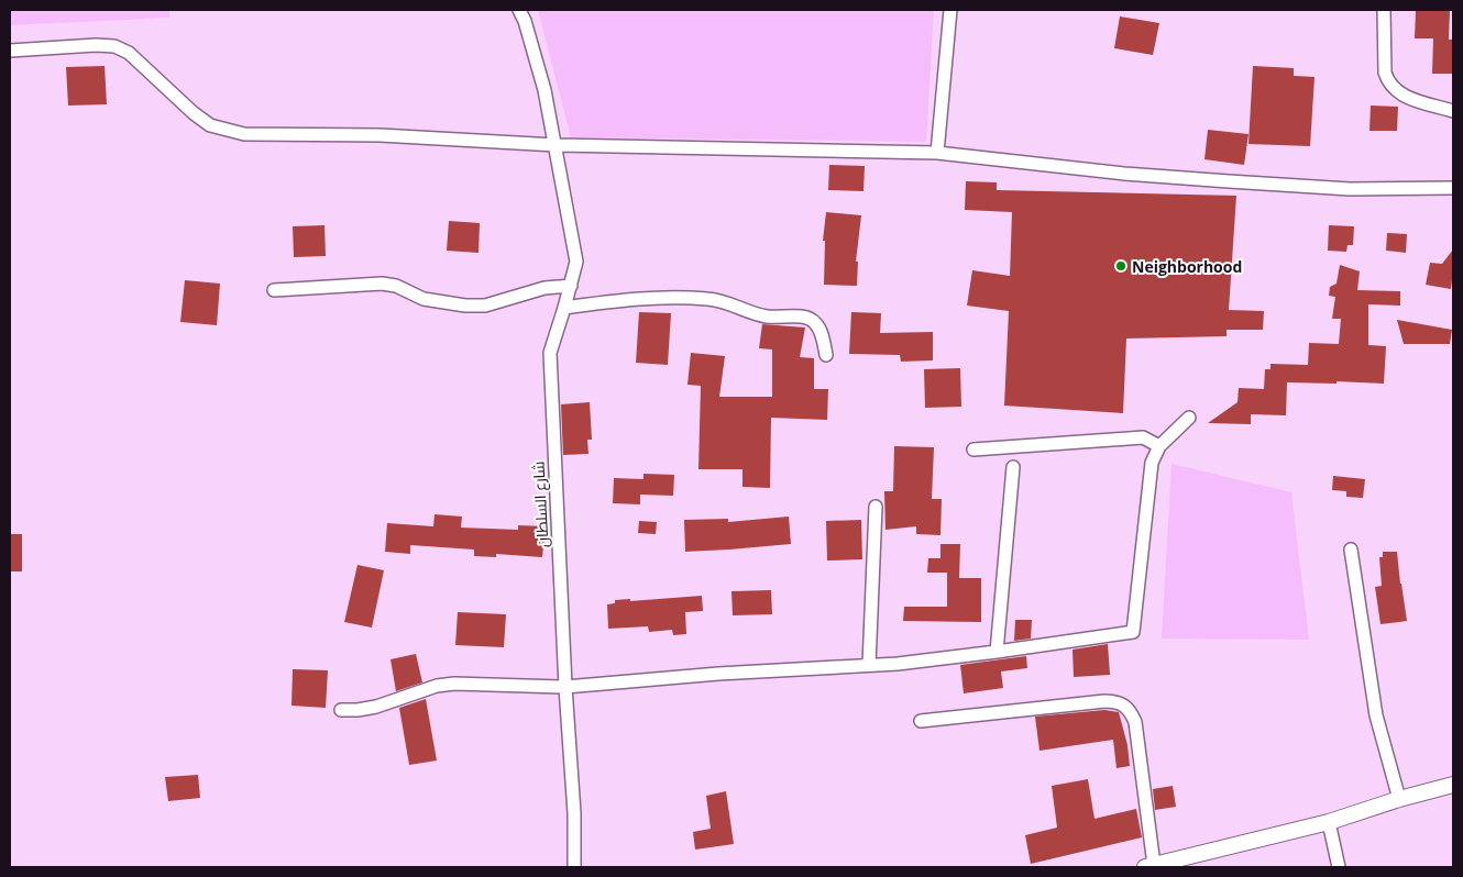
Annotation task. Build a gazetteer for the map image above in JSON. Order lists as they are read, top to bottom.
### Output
{
  "streets": {
    "street": ["شارع السلطان"]
  },
  "places": ["Neighborhood"]
}
